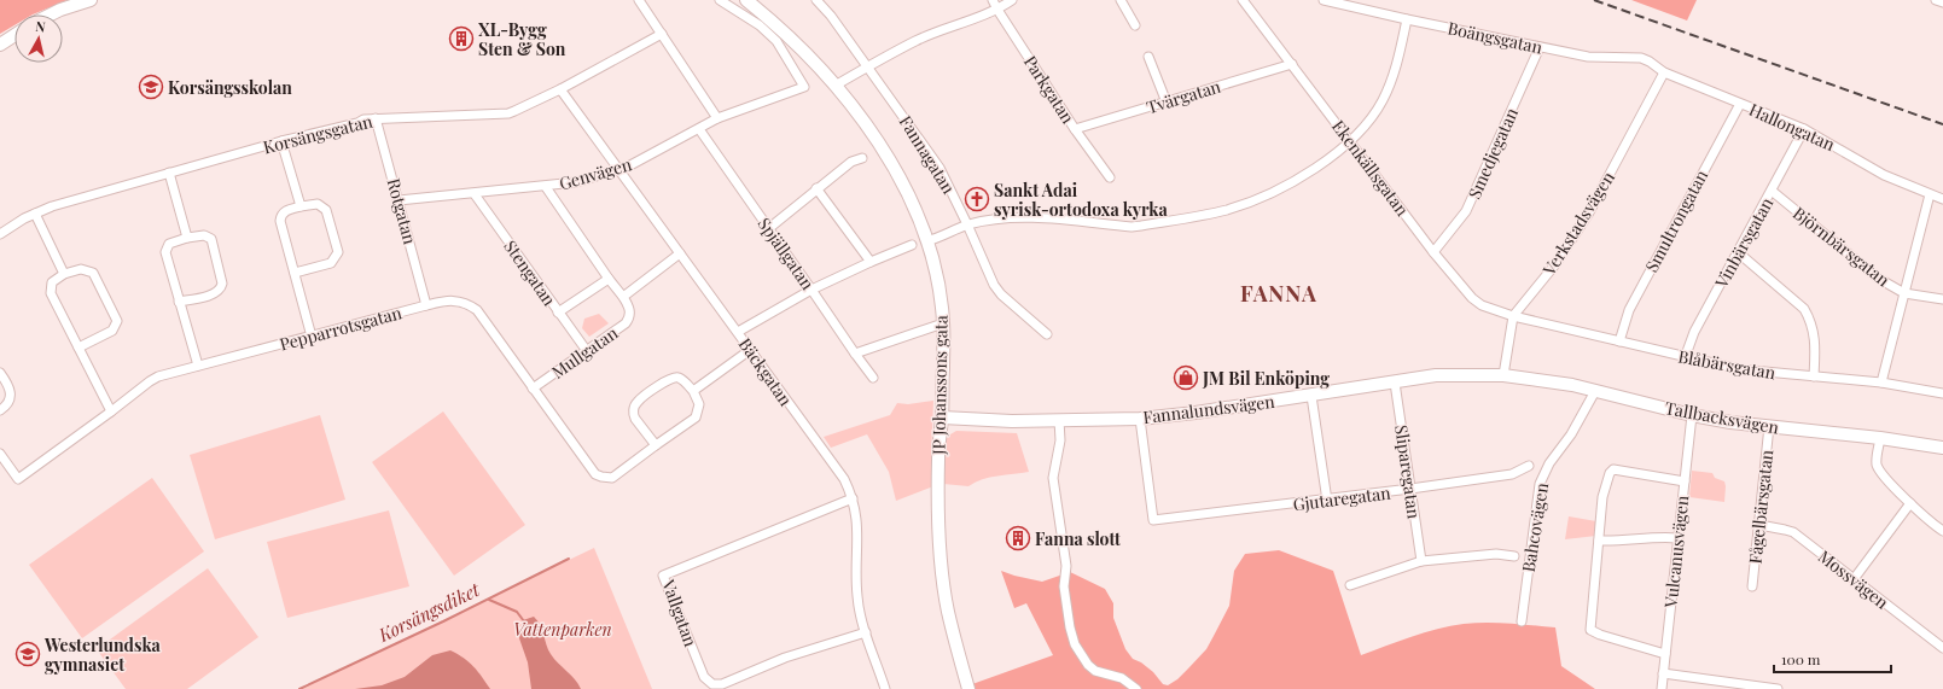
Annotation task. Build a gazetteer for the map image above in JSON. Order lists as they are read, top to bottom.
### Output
{
  "streets": {
    "street": [
      "Boängsgatan",
      "Parkgatan",
      "Tvärgatan",
      "Hallongatan",
      "Korsängsgatan",
      "Smedjegatan",
      "Fannagatan",
      "Ekenkällsgatan",
      "Genvägen",
      "Rotgatan",
      "Smultrongatan",
      "Verkstadsvägen",
      "Vinbärsgatan",
      "Björnbärsgatan",
      "Spjällgatan",
      "Stengatan",
      "Pepparrotsgatan",
      "Mullgatan",
      "Blåbärsgatan",
      "Bäckgatan",
      "JP Johanssons gata",
      "Fannalundsvägen",
      "Tallbacksvägen",
      "Sliparegatan",
      "Gjutaregatan",
      "Fågelbärsgatan",
      "Bahcovägen",
      "Vulcanusvägen",
      "Mossvägen",
      "Vallgatan"
    ]
  },
  "crossings": [
    ["Boängsgatan", "Hallongatan"],
    ["Boängsgatan", "Smedjegatan"],
    ["Boängsgatan", "Verkstadsvägen"],
    ["Parkgatan", "Tvärgatan"],
    ["Tvärgatan", "Ekenkällsgatan"],
    ["Hallongatan", "Smultrongatan"],
    ["Hallongatan", "Verkstadsvägen"],
    ["Hallongatan", "Vinbärsgatan"],
    ["Korsängsgatan", "Rotgatan"],
    ["Korsängsgatan", "Bäckgatan"],
    ["Smedjegatan", "Ekenkällsgatan"],
    ["Ekenkällsgatan", "Verkstadsvägen"],
    ["Ekenkällsgatan", "Blåbärsgatan"],
    ["Genvägen", "Rotgatan"],
    ["Genvägen", "Spjällgatan"],
    ["Genvägen", "Stengatan"],
    ["Genvägen", "Bäckgatan"],
    ["Rotgatan", "Pepparrotsgatan"],
    ["Smultrongatan", "Blåbärsgatan"],
    ["Verkstadsvägen", "Blåbärsgatan"],
    ["Verkstadsvägen", "Fannalundsvägen"],
    ["Verkstadsvägen", "Tallbacksvägen"],
    ["Vinbärsgatan", "Björnbärsgatan"],
    ["Vinbärsgatan", "Blåbärsgatan"],
    ["Stengatan", "Mullgatan"],
    ["Pepparrotsgatan", "Mullgatan"],
    ["Bäckgatan", "Vallgatan"],
    ["JP Johanssons gata", "Fannalundsvägen"],
    ["Fannalundsvägen", "Tallbacksvägen"],
    ["Fannalundsvägen", "Sliparegatan"],
    ["Fannalundsvägen", "Gjutaregatan"],
    ["Tallbacksvägen", "Fågelbärsgatan"],
    ["Tallbacksvägen", "Bahcovägen"],
    ["Tallbacksvägen", "Vulcanusvägen"],
    ["Sliparegatan", "Gjutaregatan"],
    ["Fågelbärsgatan", "Mossvägen"]
  ],
  "districts": ["FANNA"],
  "water": ["Korsängsdiket"],
  "parks": ["Vattenparken"],
  "places": {
    "building": ["XL-Bygg Sten & Son", "Fanna slott"],
    "school or university": ["Korsängsskolan", "Westerlundska gymnasiet"],
    "church": ["Sankt Adai syrisk-ortodoxa kyrka"],
    "shop": ["JM Bil Enköping"]
  },
  "scale_bar": "100 m",
  "north": "top"
}
